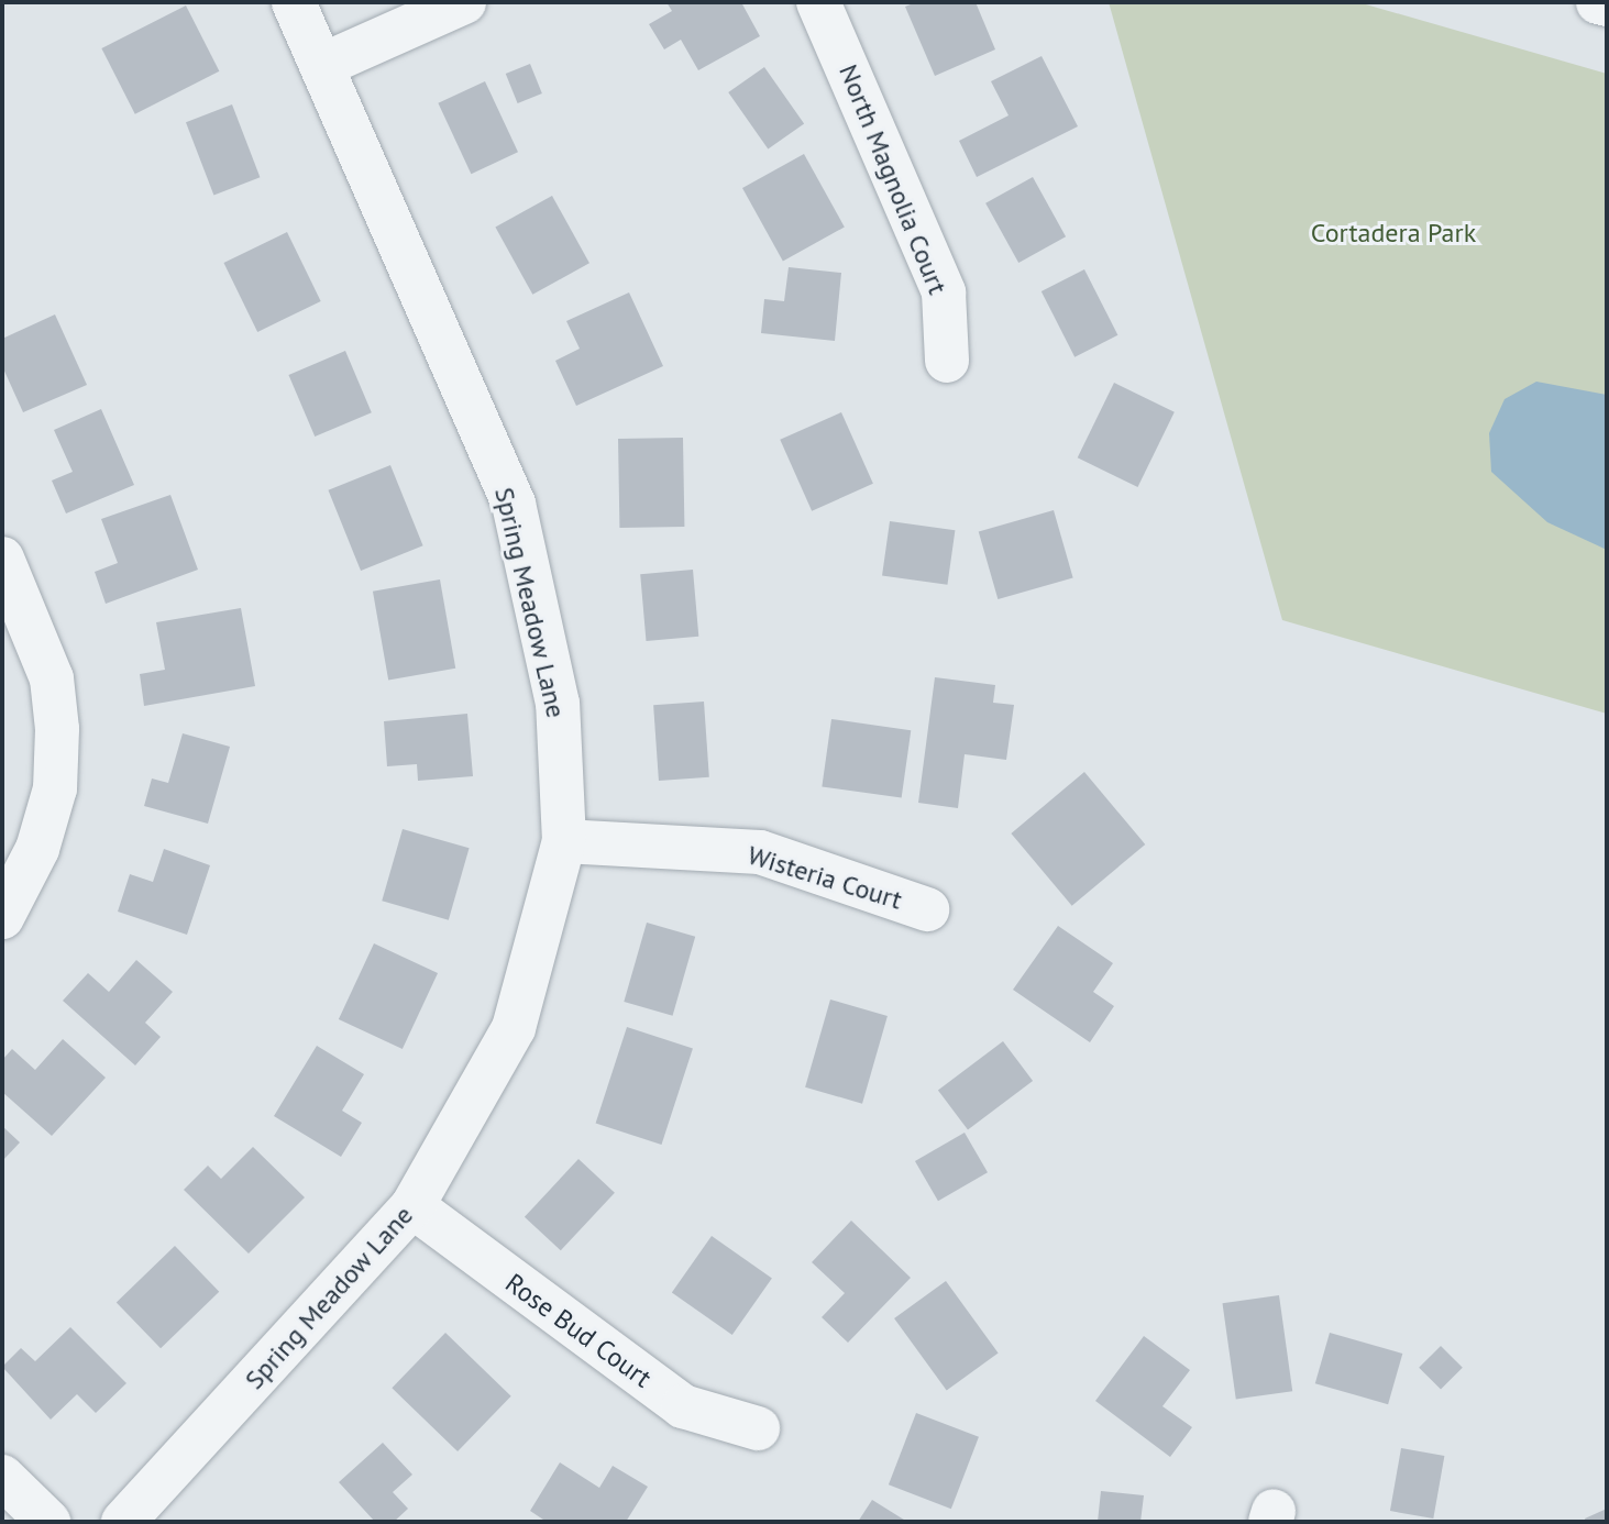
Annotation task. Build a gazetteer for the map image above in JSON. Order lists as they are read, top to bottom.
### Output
{
  "streets": {
    "street": [
      "North Magnolia Court",
      "Spring Meadow Lane",
      "Wisteria Court",
      "Rose Bud Court"
    ]
  },
  "crossings": [
    ["Spring Meadow Lane", "Wisteria Court"],
    ["Spring Meadow Lane", "Rose Bud Court"]
  ],
  "parks": ["Cortadera Park"]
}
